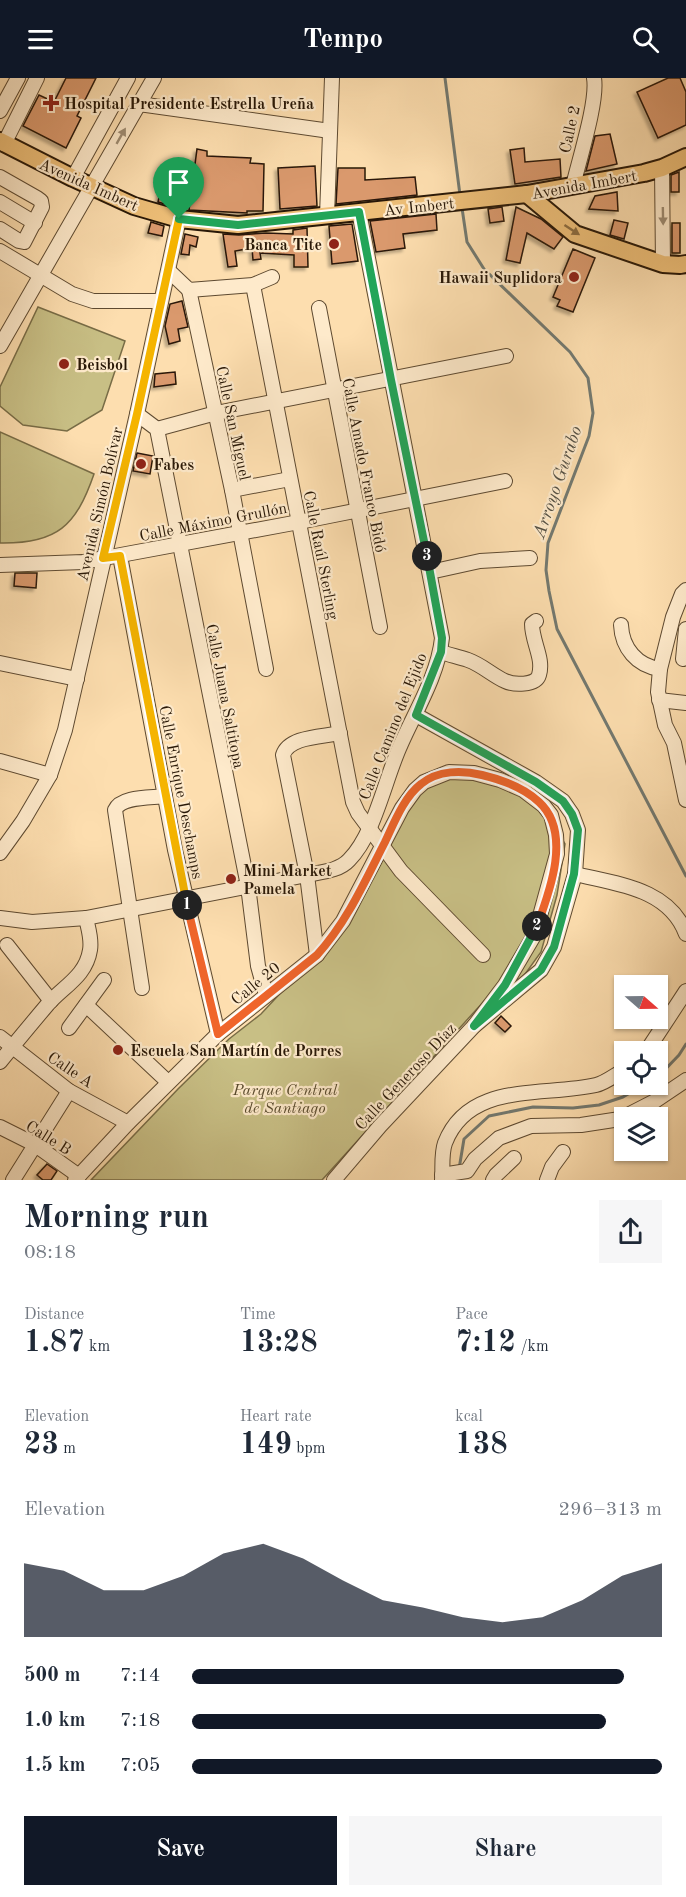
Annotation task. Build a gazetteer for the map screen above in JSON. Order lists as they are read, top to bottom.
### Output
{
  "streets": {
    "main road": ["Avenida Imbert", "Av Imbert"],
    "street": [
      "Calle 2",
      "Calle San Miguel",
      "Calle Amado Franco Bidó",
      "Avenida Simón Bolívar",
      "Calle Máximo Grullón",
      "Calle Raúl Sterling",
      "Calle Juana Saltitopa",
      "Calle Camino del Ejido",
      "Calle Enrique Deschamps",
      "Calle 20",
      "Calle A",
      "Calle Generoso Díaz",
      "Calle B"
    ]
  },
  "crossings": [
    ["Calle 2", "Avenida Imbert"],
    ["Avenida Imbert", "Av Imbert"],
    ["Avenida Imbert", "Avenida Simón Bolívar"],
    ["Avenida Imbert", "Calle Camino del Ejido"],
    ["Av Imbert", "Calle Camino del Ejido"],
    ["Calle San Miguel", "Calle Máximo Grullón"],
    ["Calle Amado Franco Bidó", "Calle Máximo Grullón"],
    ["Avenida Simón Bolívar", "Calle Máximo Grullón"],
    ["Calle Máximo Grullón", "Calle Raúl Sterling"],
    ["Calle Máximo Grullón", "Calle Juana Saltitopa"],
    ["Calle Máximo Grullón", "Calle Camino del Ejido"],
    ["Calle Máximo Grullón", "Calle Enrique Deschamps"],
    ["Calle Raúl Sterling", "Calle Camino del Ejido"],
    ["Calle Raúl Sterling", "Calle 20"],
    ["Calle Juana Saltitopa", "Calle Camino del Ejido"],
    ["Calle Juana Saltitopa", "Calle 20"],
    ["Calle Camino del Ejido", "Calle Enrique Deschamps"],
    ["Calle Camino del Ejido", "Calle Generoso Díaz"],
    ["Calle Enrique Deschamps", "Calle 20"],
    ["Calle 20", "Calle A"],
    ["Calle 20", "Calle Generoso Díaz"],
    ["Calle 20", "Calle B"]
  ],
  "water": ["Arroyo Gurabo"],
  "parks": ["Parque Central de Santiago"],
  "places": {
    "health": ["Hospital Presidente Estrella Ureña"],
    "other": [
      "Banca Tite",
      "Hawaii Suplidora",
      "Beisbol",
      "Fabes",
      "Mini Market Pamela",
      "Escuela San Martín de Porres"
    ]
  },
  "north": "right",
  "page": {
    "header": "Tempo",
    "pins": ["3", "1", "2"],
    "heading": ["Morning run", "08:18"],
    "stats": [
      ["Distance", "1.87 km"],
      ["Time", "13:28"],
      ["Pace", "7:12 /km"],
      ["Elevation", "23 m"],
      ["Heart rate", "149 bpm"],
      ["kcal", "138"]
    ],
    "chart": ["Elevation", "296–313 m"],
    "list": [
      {
        "name": "500 m",
        "note": "7:14"
      },
      {
        "name": "1.0 km",
        "note": "7:18"
      },
      {
        "name": "1.5 km",
        "note": "7:05"
      }
    ],
    "buttons": ["Save", "Share"]
  }
}
